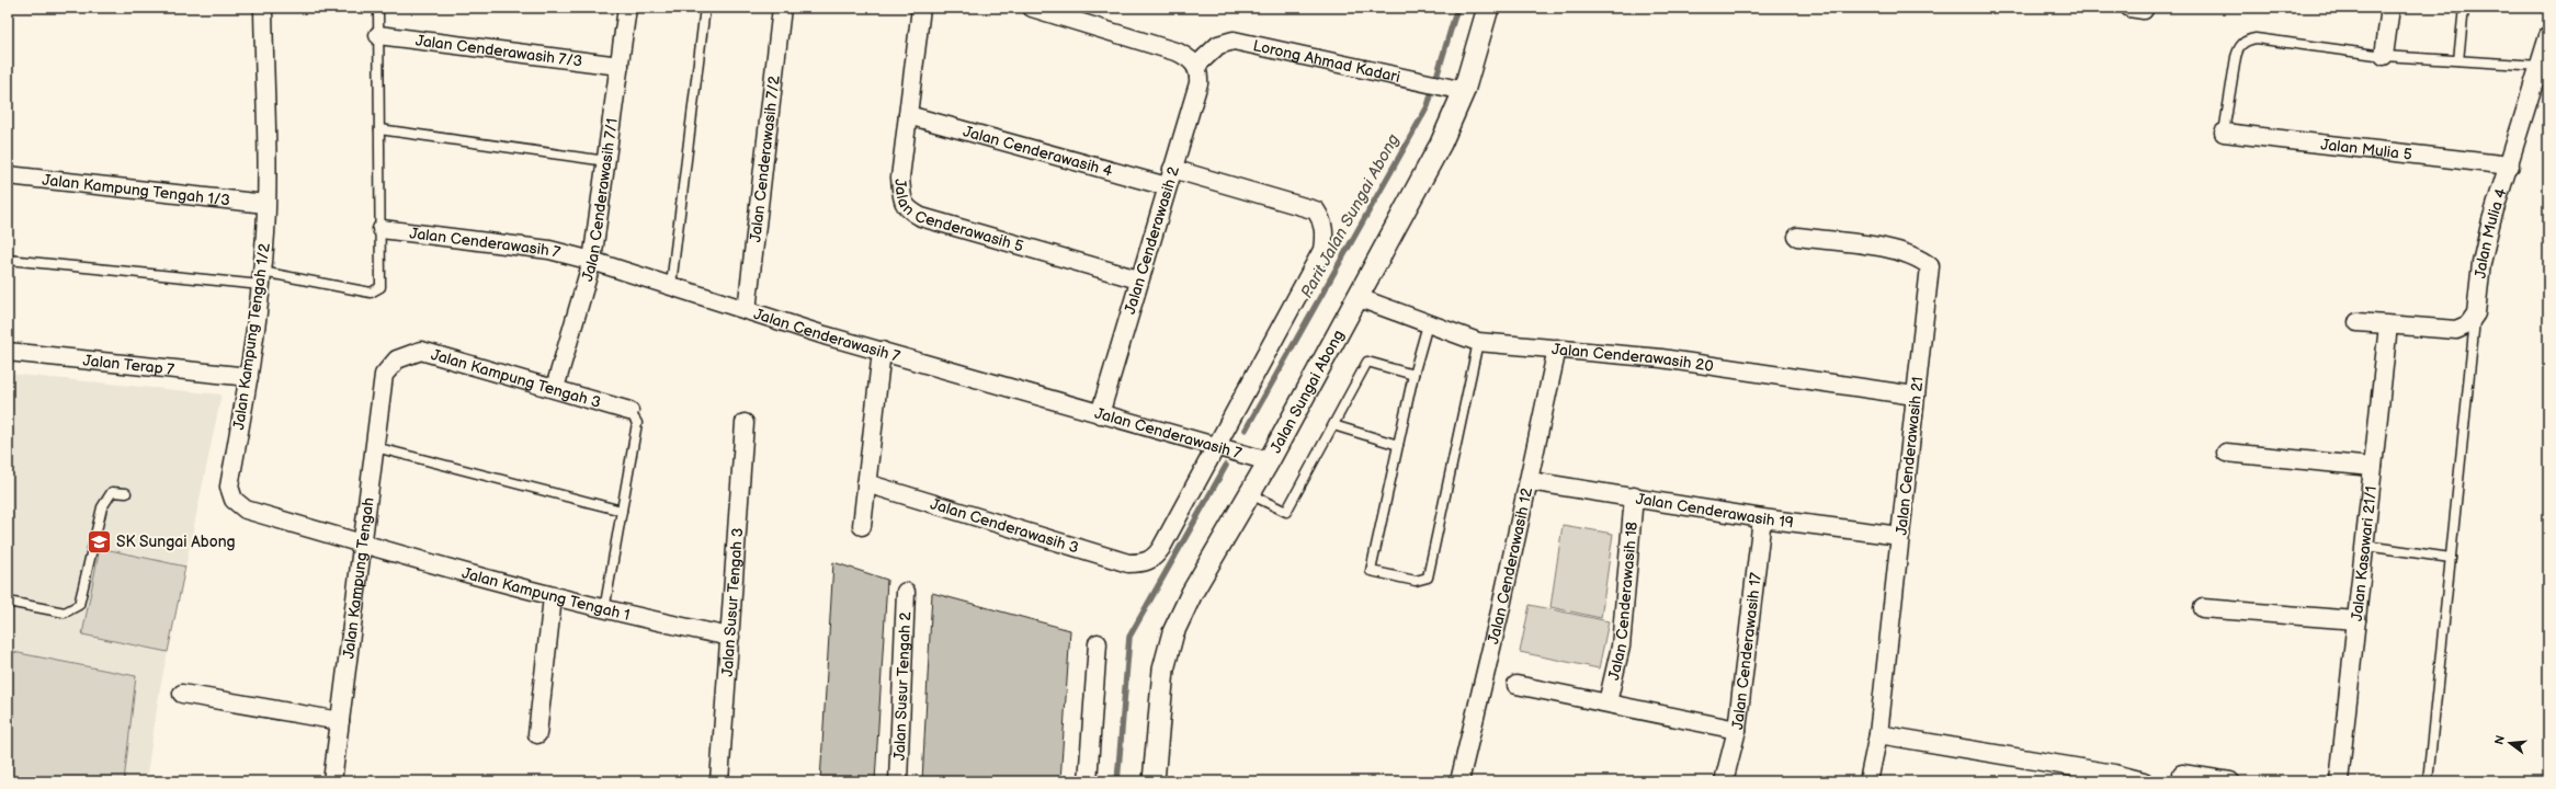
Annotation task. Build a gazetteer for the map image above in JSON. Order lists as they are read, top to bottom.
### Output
{
  "streets": {
    "street": [
      "Jalan Cenderawasih 7/3",
      "Lorong Ahmad Kadari",
      "Jalan Mulia 5",
      "Jalan Cenderawasih 4",
      "Jalan Cenderawasih 7/2",
      "Jalan Kampung Tengah 1/3",
      "Jalan Cenderawasih 7/1",
      "Jalan Cenderawasih 5",
      "Jalan Mulia 4",
      "Jalan Cenderawasih 2",
      "Jalan Cenderawasih 7",
      "Jalan Kampung Tengah 1/2",
      "Jalan Cenderawasih 20",
      "Jalan Terap 7",
      "Jalan Kampung Tengah 3",
      "Jalan Sungai Abong",
      "Jalan Cenderawasih 21",
      "Jalan Cenderawasih 19",
      "Jalan Cenderawasih 3",
      "Jalan Kasawari 21/1",
      "Jalan Cenderawasih 12",
      "Jalan Kampung Tengah",
      "Jalan Kampung Tengah 1",
      "Jalan Cenderawasih 18",
      "Jalan Susur Tengah 3",
      "Jalan Cenderawasih 17",
      "Jalan Susur Tengah 2"
    ]
  },
  "crossings": [
    ["Jalan Cenderawasih 7/3", "Jalan Cenderawasih 7/1"],
    ["Lorong Ahmad Kadari", "Jalan Cenderawasih 2"],
    ["Lorong Ahmad Kadari", "Jalan Sungai Abong"],
    ["Jalan Mulia 5", "Jalan Mulia 4"],
    ["Jalan Cenderawasih 4", "Jalan Cenderawasih 5"],
    ["Jalan Cenderawasih 4", "Jalan Cenderawasih 2"],
    ["Jalan Cenderawasih 7/2", "Jalan Cenderawasih 7"],
    ["Jalan Kampung Tengah 1/3", "Jalan Kampung Tengah 1/2"],
    ["Jalan Cenderawasih 7/1", "Jalan Cenderawasih 7"],
    ["Jalan Cenderawasih 7/1", "Jalan Kampung Tengah 3"],
    ["Jalan Cenderawasih 5", "Jalan Cenderawasih 2"],
    ["Jalan Cenderawasih 2", "Jalan Cenderawasih 7"],
    ["Jalan Cenderawasih 7", "Jalan Sungai Abong"],
    ["Jalan Cenderawasih 7", "Jalan Cenderawasih 3"],
    ["Jalan Kampung Tengah 1/2", "Jalan Terap 7"],
    ["Jalan Kampung Tengah 1/2", "Jalan Kampung Tengah"],
    ["Jalan Kampung Tengah 1/2", "Jalan Kampung Tengah 1"],
    ["Jalan Cenderawasih 20", "Jalan Sungai Abong"],
    ["Jalan Cenderawasih 20", "Jalan Cenderawasih 21"],
    ["Jalan Cenderawasih 20", "Jalan Cenderawasih 12"],
    ["Jalan Kampung Tengah 3", "Jalan Kampung Tengah"],
    ["Jalan Cenderawasih 21", "Jalan Cenderawasih 19"],
    ["Jalan Cenderawasih 19", "Jalan Cenderawasih 12"],
    ["Jalan Cenderawasih 19", "Jalan Cenderawasih 18"],
    ["Jalan Cenderawasih 19", "Jalan Cenderawasih 17"],
    ["Jalan Kampung Tengah", "Jalan Kampung Tengah 1"],
    ["Jalan Kampung Tengah 1", "Jalan Susur Tengah 3"]
  ],
  "water": ["Parit Jalan Sungai Abong"],
  "places": {
    "school or university": ["SK Sungai Abong"]
  },
  "north": "left"
}
